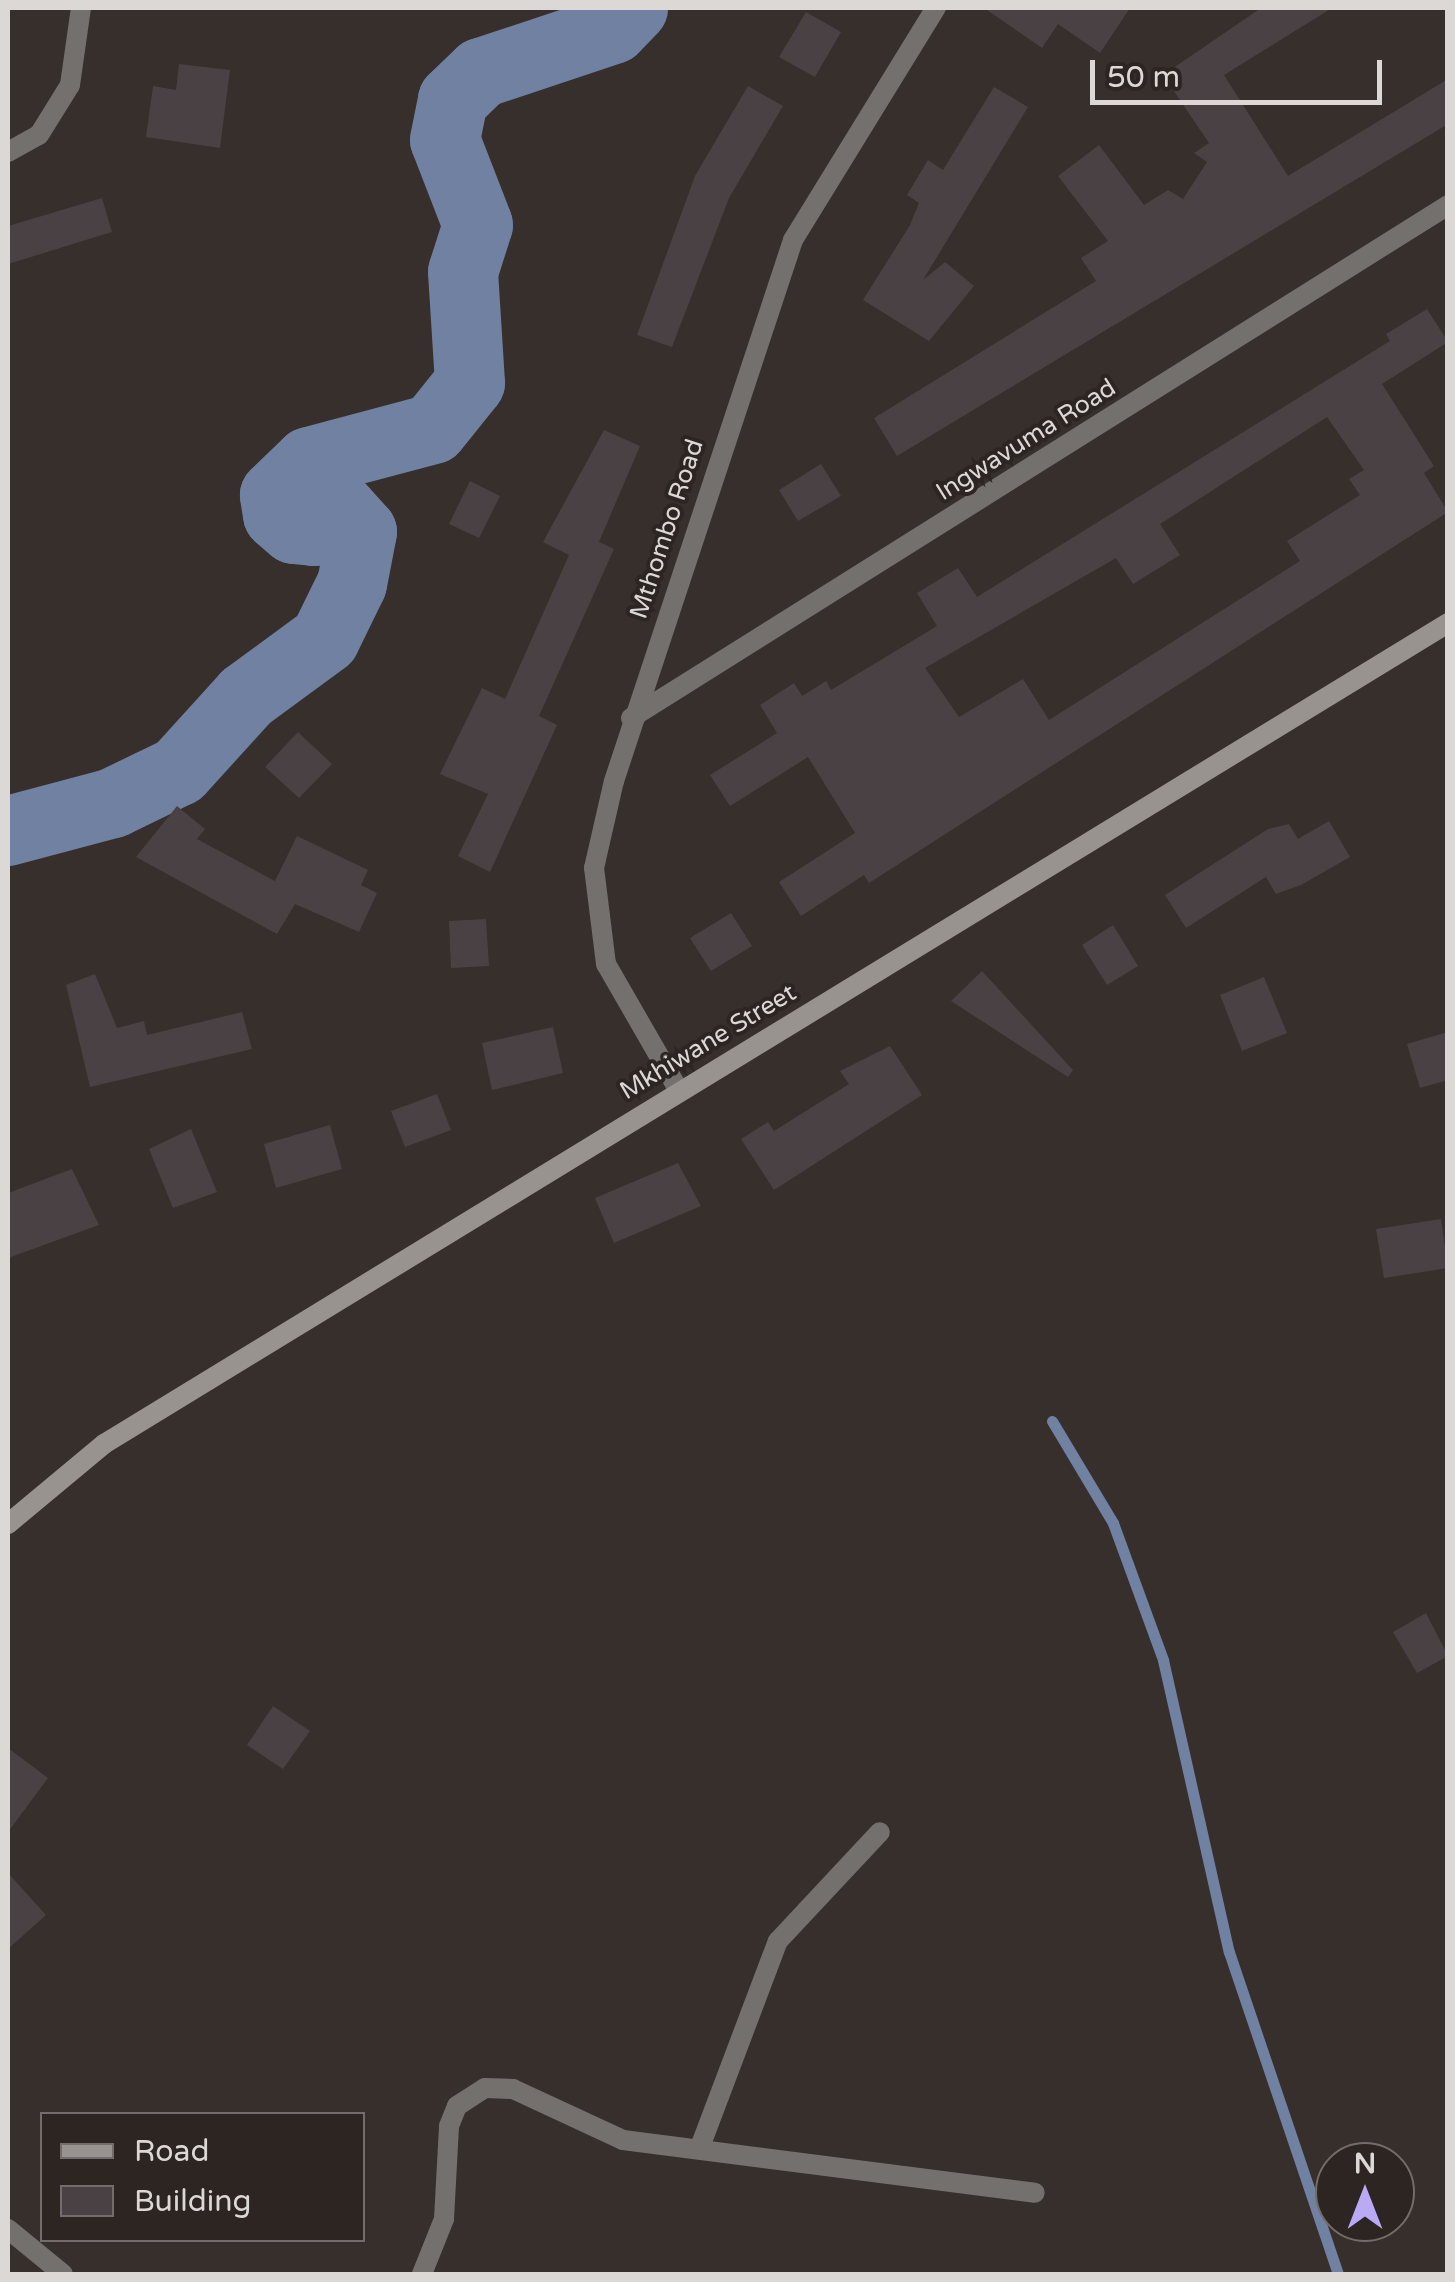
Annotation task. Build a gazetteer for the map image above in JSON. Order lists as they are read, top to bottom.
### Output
{
  "streets": {
    "street": ["Ingwavuma Road", "Mthombo Road", "Mkhiwane Street"]
  },
  "crossings": [
    ["Ingwavuma Road", "Mthombo Road"],
    ["Mthombo Road", "Mkhiwane Street"]
  ],
  "legend": ["Road", "Building"],
  "scale_bar": "50 m",
  "north": "top"
}
